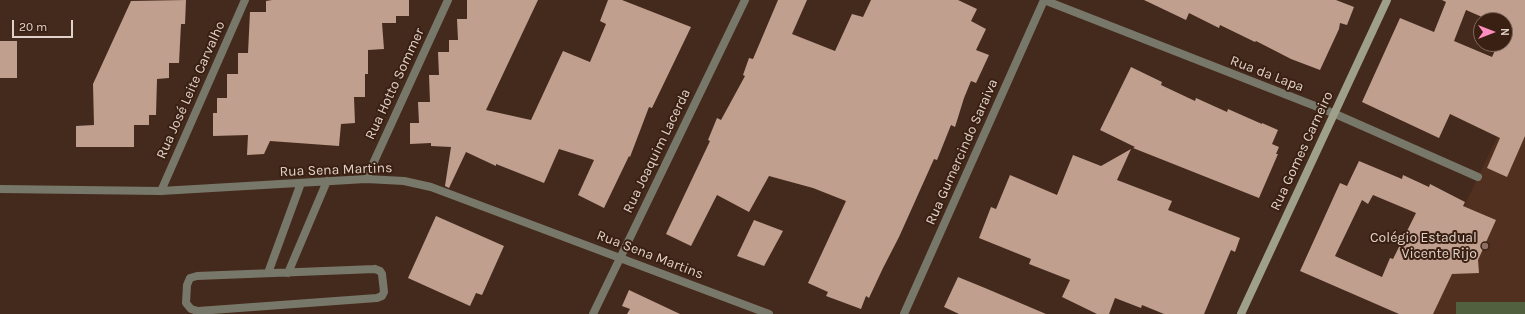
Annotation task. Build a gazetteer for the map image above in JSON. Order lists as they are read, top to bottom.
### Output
{
  "streets": {
    "street": [
      "Rua da Lapa",
      "Rua Hotto Sommer",
      "Rua José Leite Carvalho",
      "Rua Joaquim Lacerda",
      "Rua Gomes Carneiro",
      "Rua Gumercindo Saraiva",
      "Rua Sena Martins"
    ]
  },
  "crossings": [
    ["Rua da Lapa", "Rua Gomes Carneiro"],
    ["Rua da Lapa", "Rua Gumercindo Saraiva"],
    ["Rua Hotto Sommer", "Rua Sena Martins"],
    ["Rua José Leite Carvalho", "Rua Sena Martins"],
    ["Rua Joaquim Lacerda", "Rua Sena Martins"]
  ],
  "places": ["Colégio Estadual Vicente Rijo"],
  "scale_bar": "20 m",
  "north": "right"
}
